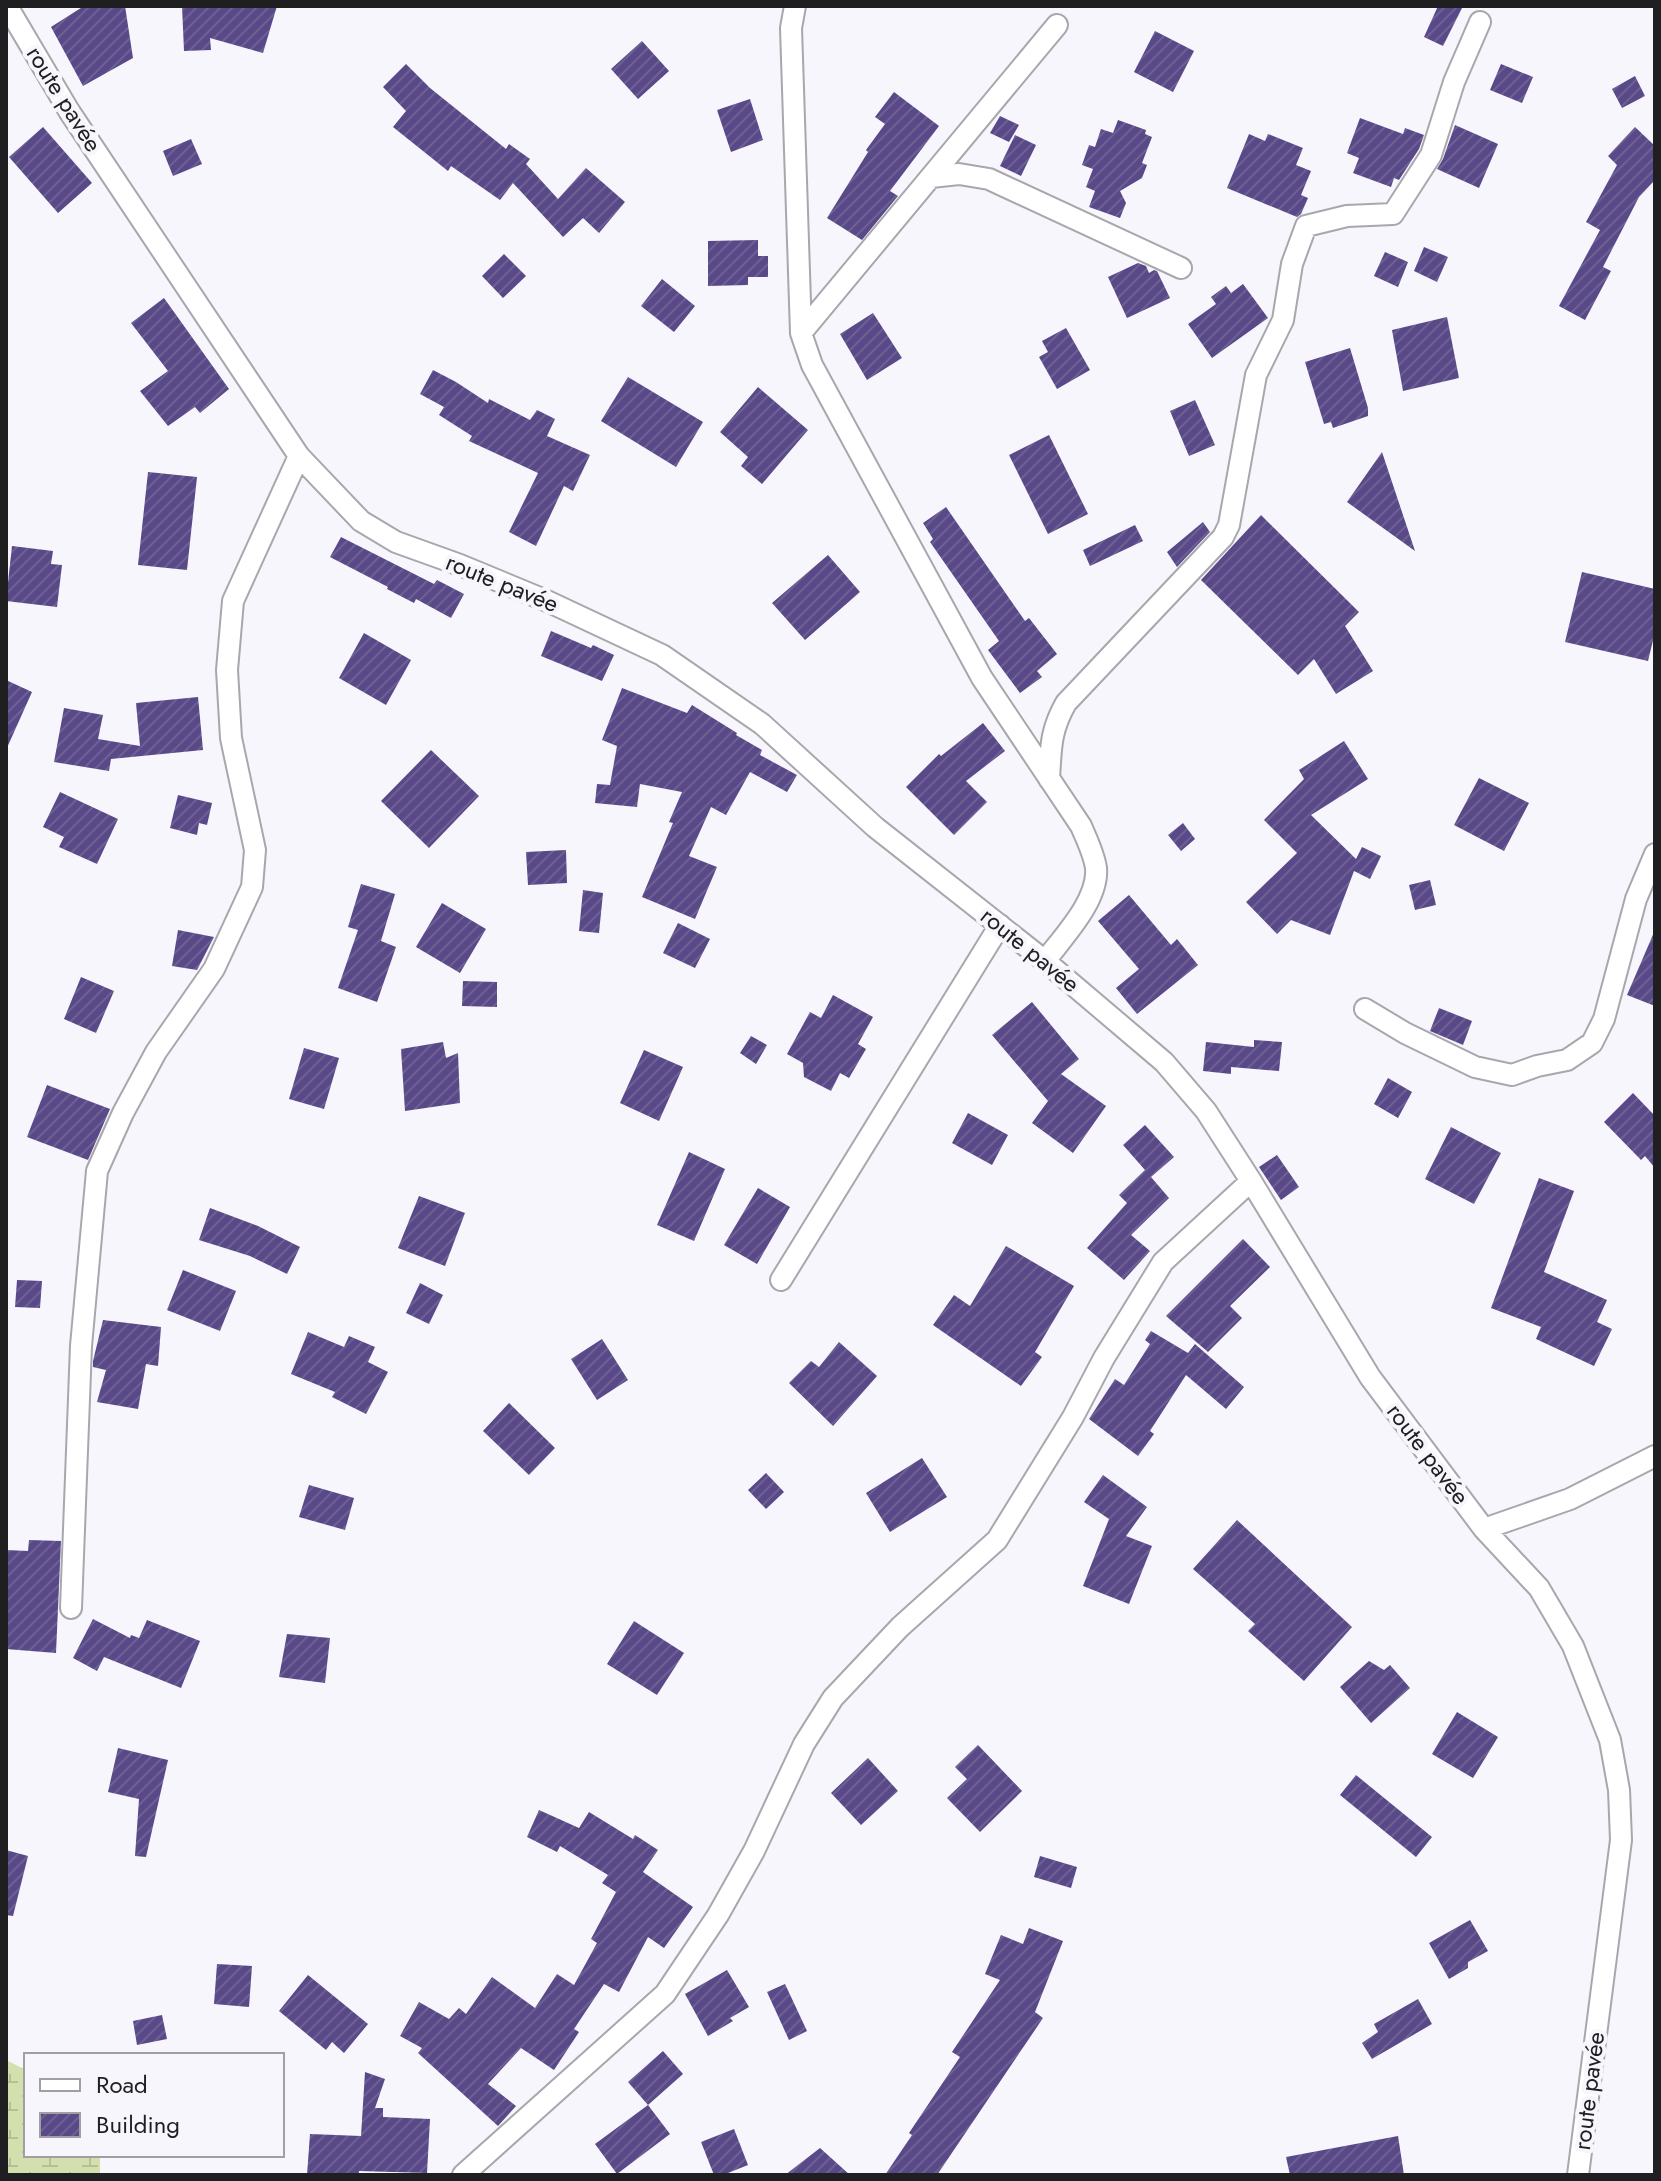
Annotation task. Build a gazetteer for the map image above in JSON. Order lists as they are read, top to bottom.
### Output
{
  "streets": {
    "street": ["route pavée"]
  },
  "legend": ["Road", "Building"]
}
